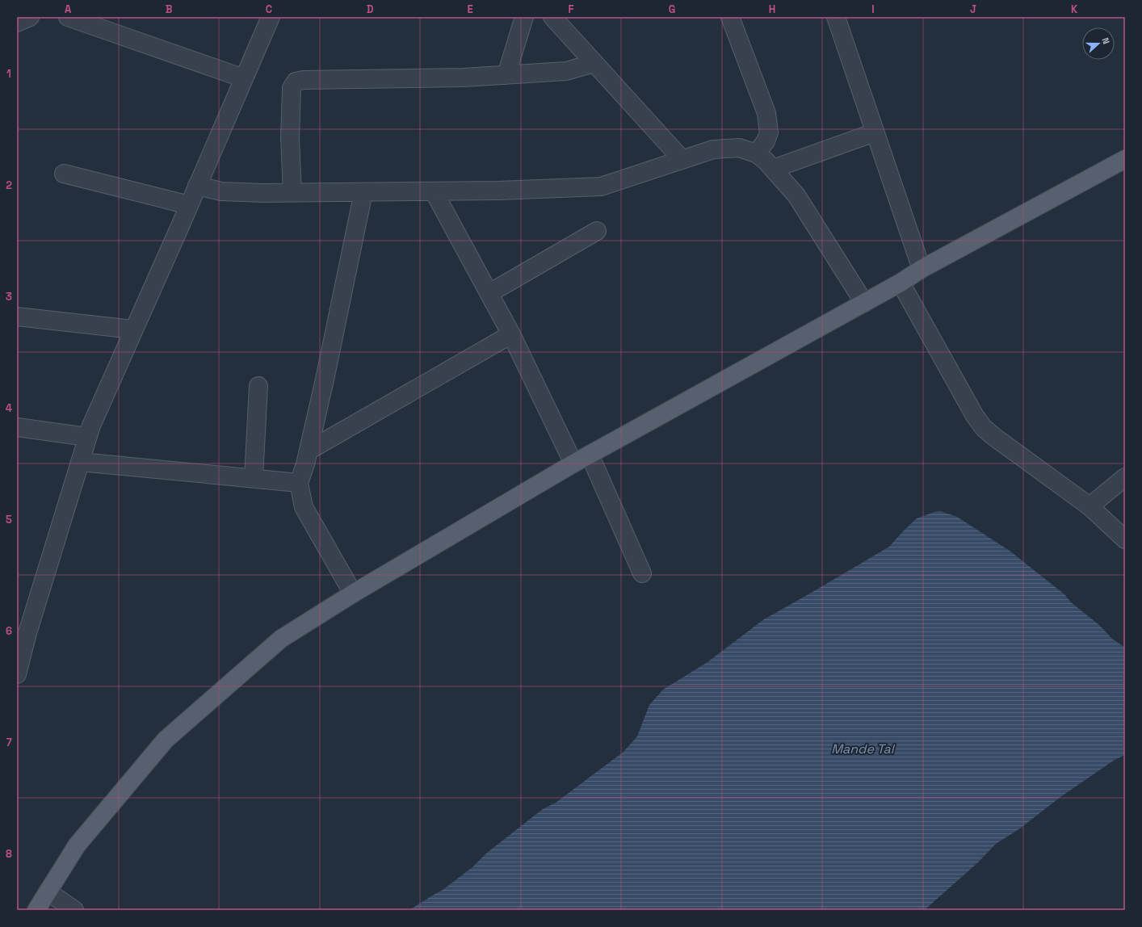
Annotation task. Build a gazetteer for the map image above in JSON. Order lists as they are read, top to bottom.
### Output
{
  "water": ["Mande Tal"],
  "north": "right",
  "grid": {
    "columns": [
      "A",
      "B",
      "C",
      "D",
      "E",
      "F",
      "G",
      "H",
      "I",
      "J",
      "K"
    ],
    "rows": [
      "1",
      "2",
      "3",
      "4",
      "5",
      "6",
      "7",
      "8"
    ]
  }
}
